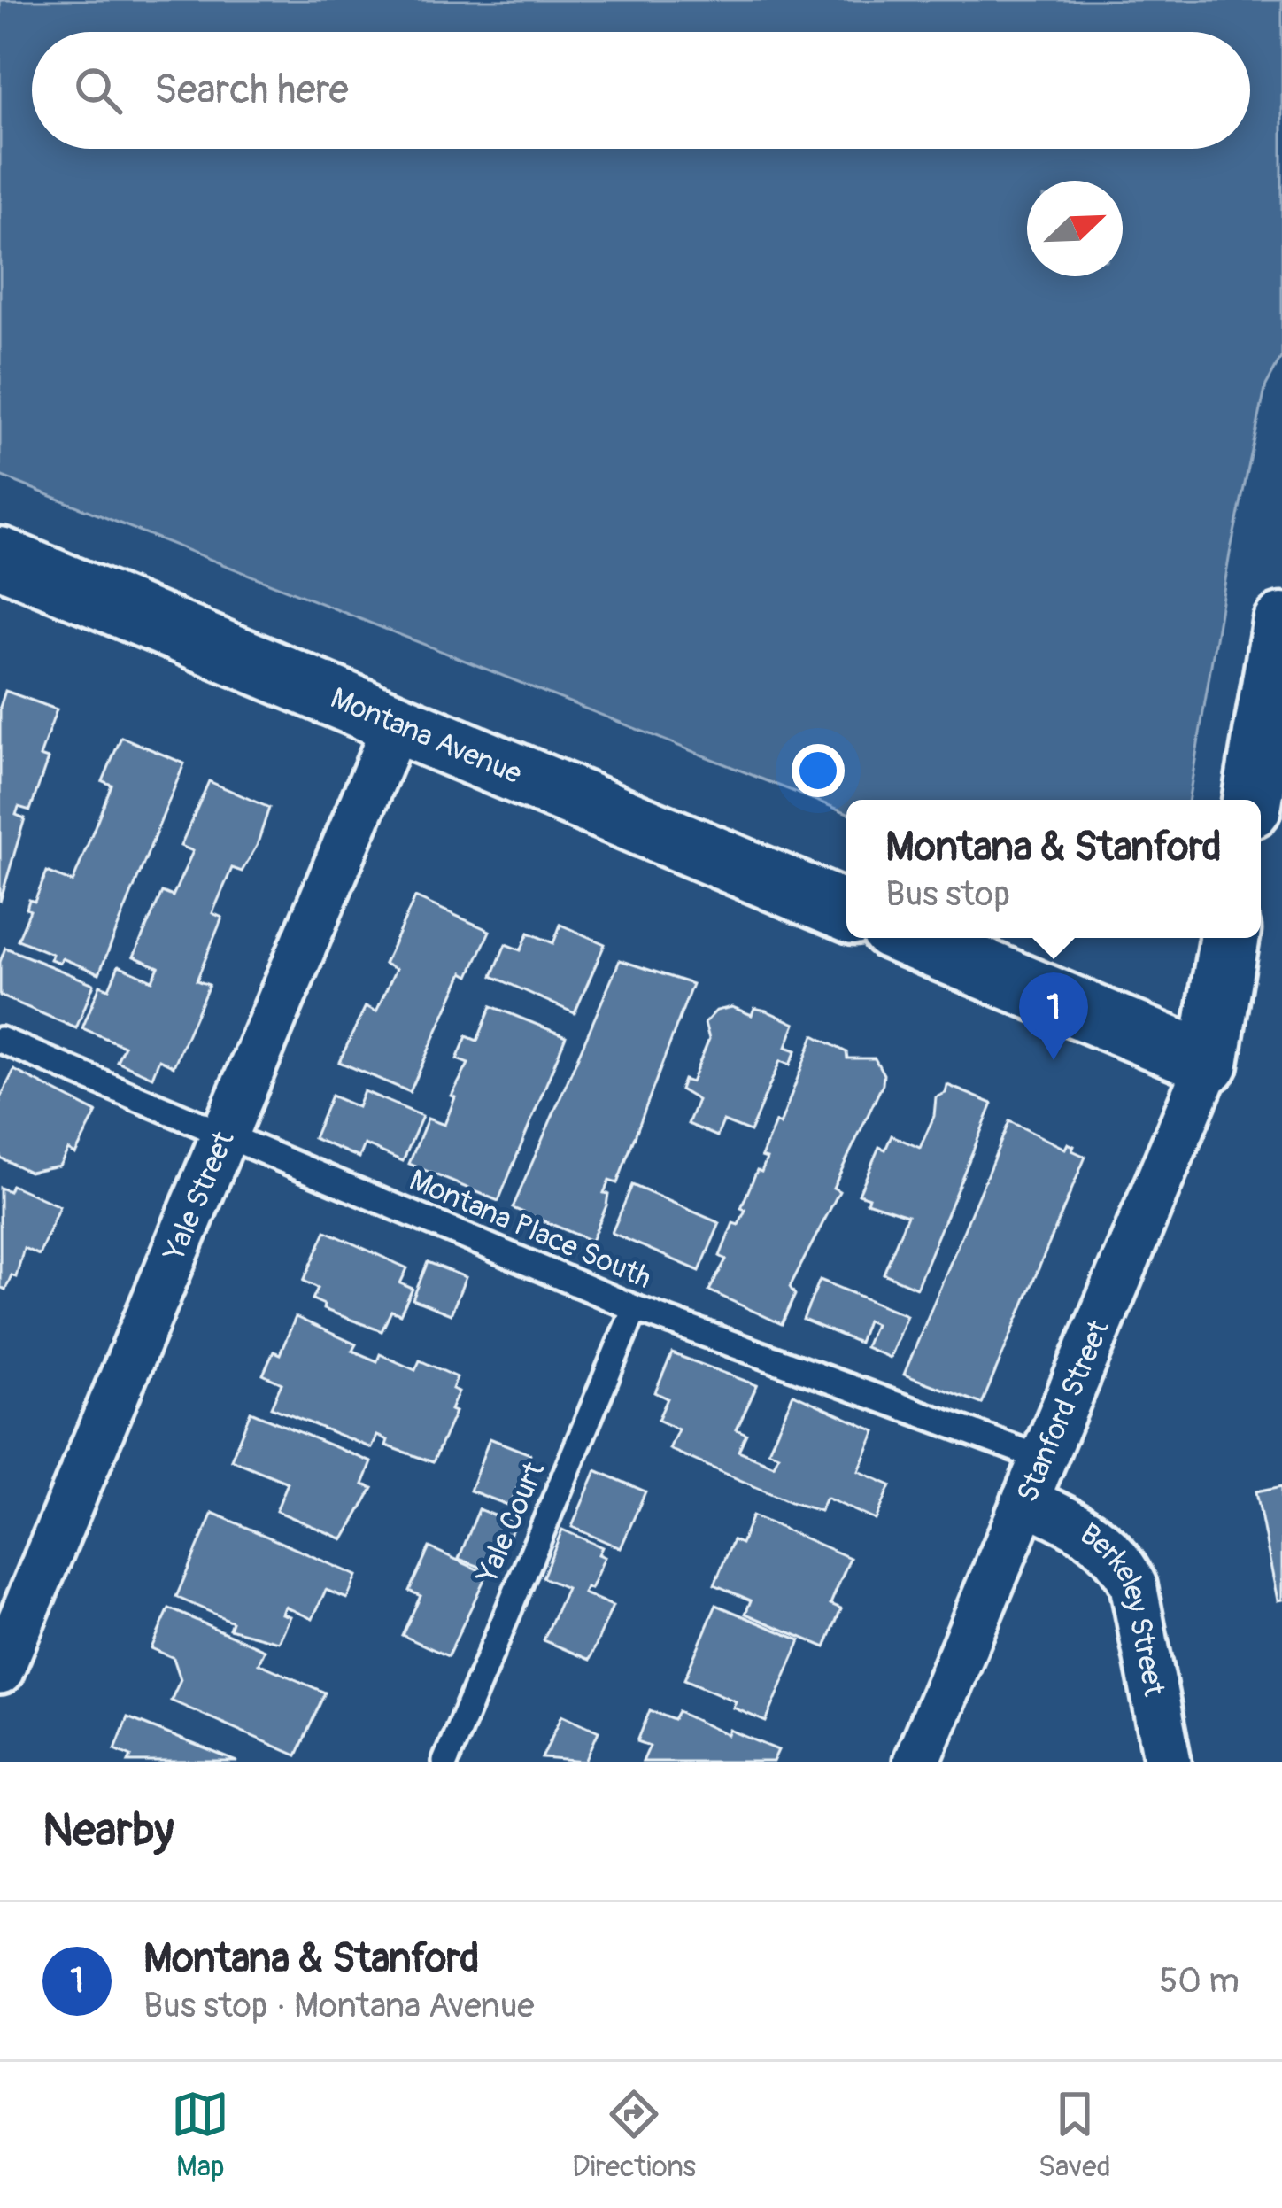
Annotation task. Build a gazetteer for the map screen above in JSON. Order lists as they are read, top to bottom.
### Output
{
  "streets": {
    "street": [
      "Montana Avenue",
      "Yale Street",
      "Stanford Street",
      "Berkeley Street"
    ],
    "lane": ["Montana Place South", "Yale Court"]
  },
  "crossings": [
    ["Montana Avenue", "Yale Street"],
    ["Yale Street", "Montana Place South"],
    ["Montana Place South", "Stanford Street"],
    ["Montana Place South", "Yale Court"],
    ["Stanford Street", "Berkeley Street"]
  ],
  "north": "top right",
  "page": {
    "search": "Search here",
    "popup": ["Montana & Stanford", "Bus stop"],
    "pins": "1",
    "heading": "Nearby",
    "list": [
      {
        "mark": "1",
        "name": "Montana & Stanford",
        "note": "Bus stop · Montana Avenue",
        "value": "50 m"
      }
    ],
    "nav": ["Map", "Directions", "Saved"]
  }
}
